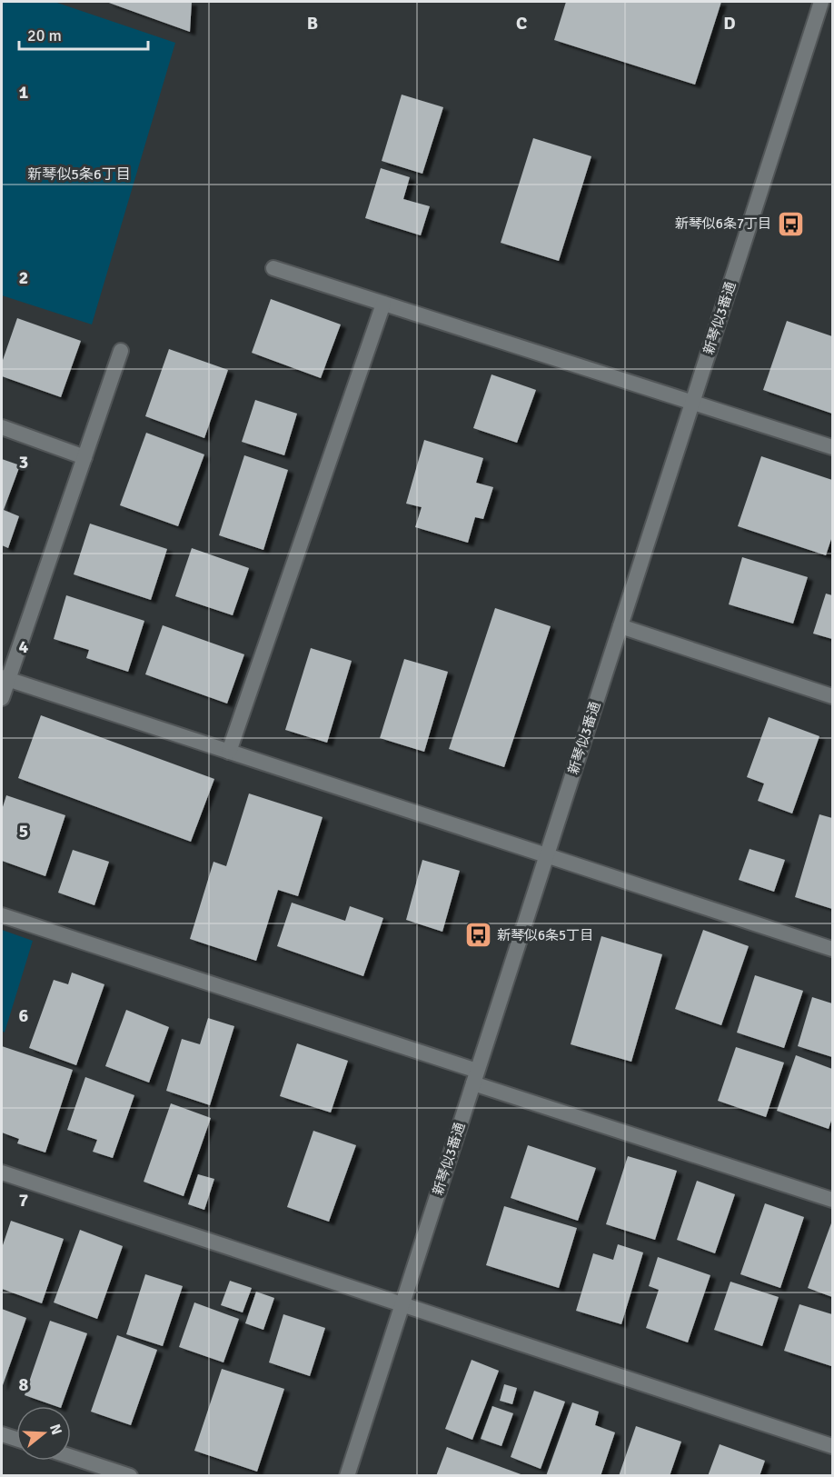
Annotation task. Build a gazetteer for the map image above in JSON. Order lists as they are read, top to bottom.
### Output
{
  "streets": {
    "street": ["新琴似3番通"]
  },
  "districts": ["新琴似5条6丁目"],
  "places": {
    "bus stop": ["新琴似6条7丁目", "新琴似6条5丁目"]
  },
  "scale_bar": "20 m",
  "north": "right",
  "grid": {
    "columns": ["B", "C", "D"],
    "rows": [
      "1",
      "2",
      "3",
      "4",
      "5",
      "6",
      "7",
      "8"
    ]
  }
}
